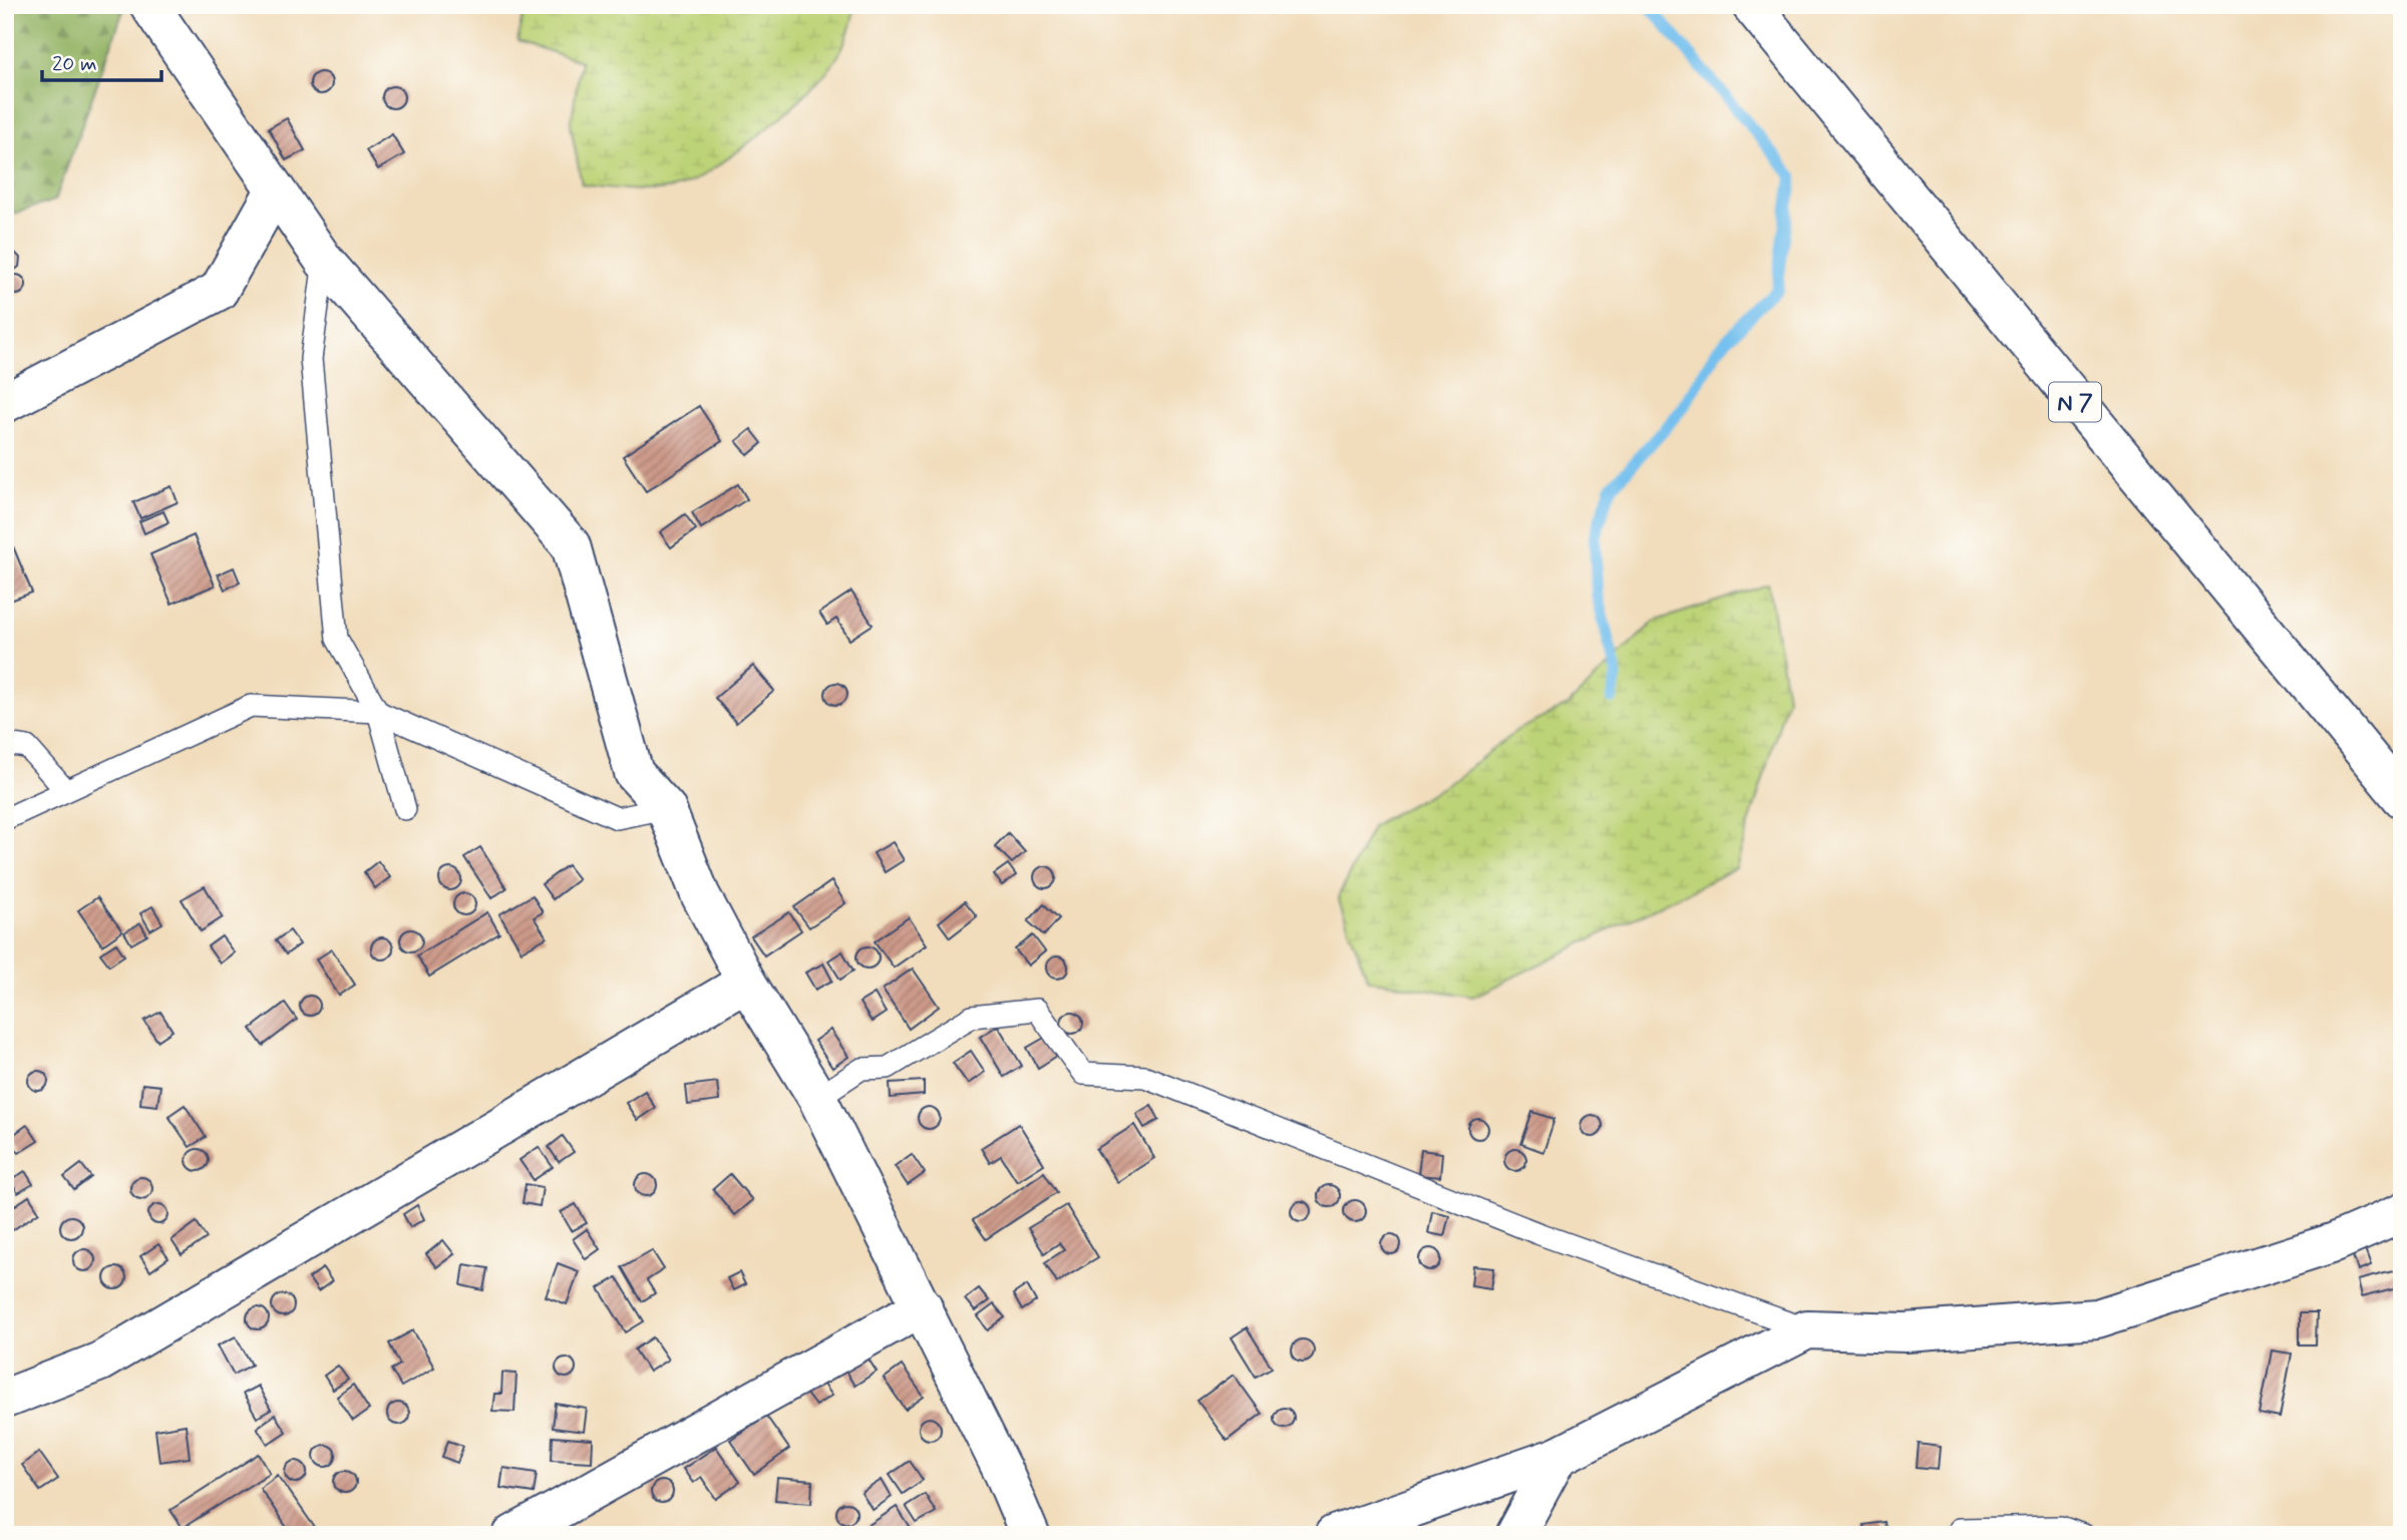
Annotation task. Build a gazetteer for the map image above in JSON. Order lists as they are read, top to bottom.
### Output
{
  "streets": {
    "main road": ["N 7"]
  },
  "scale_bar": "20 m"
}
